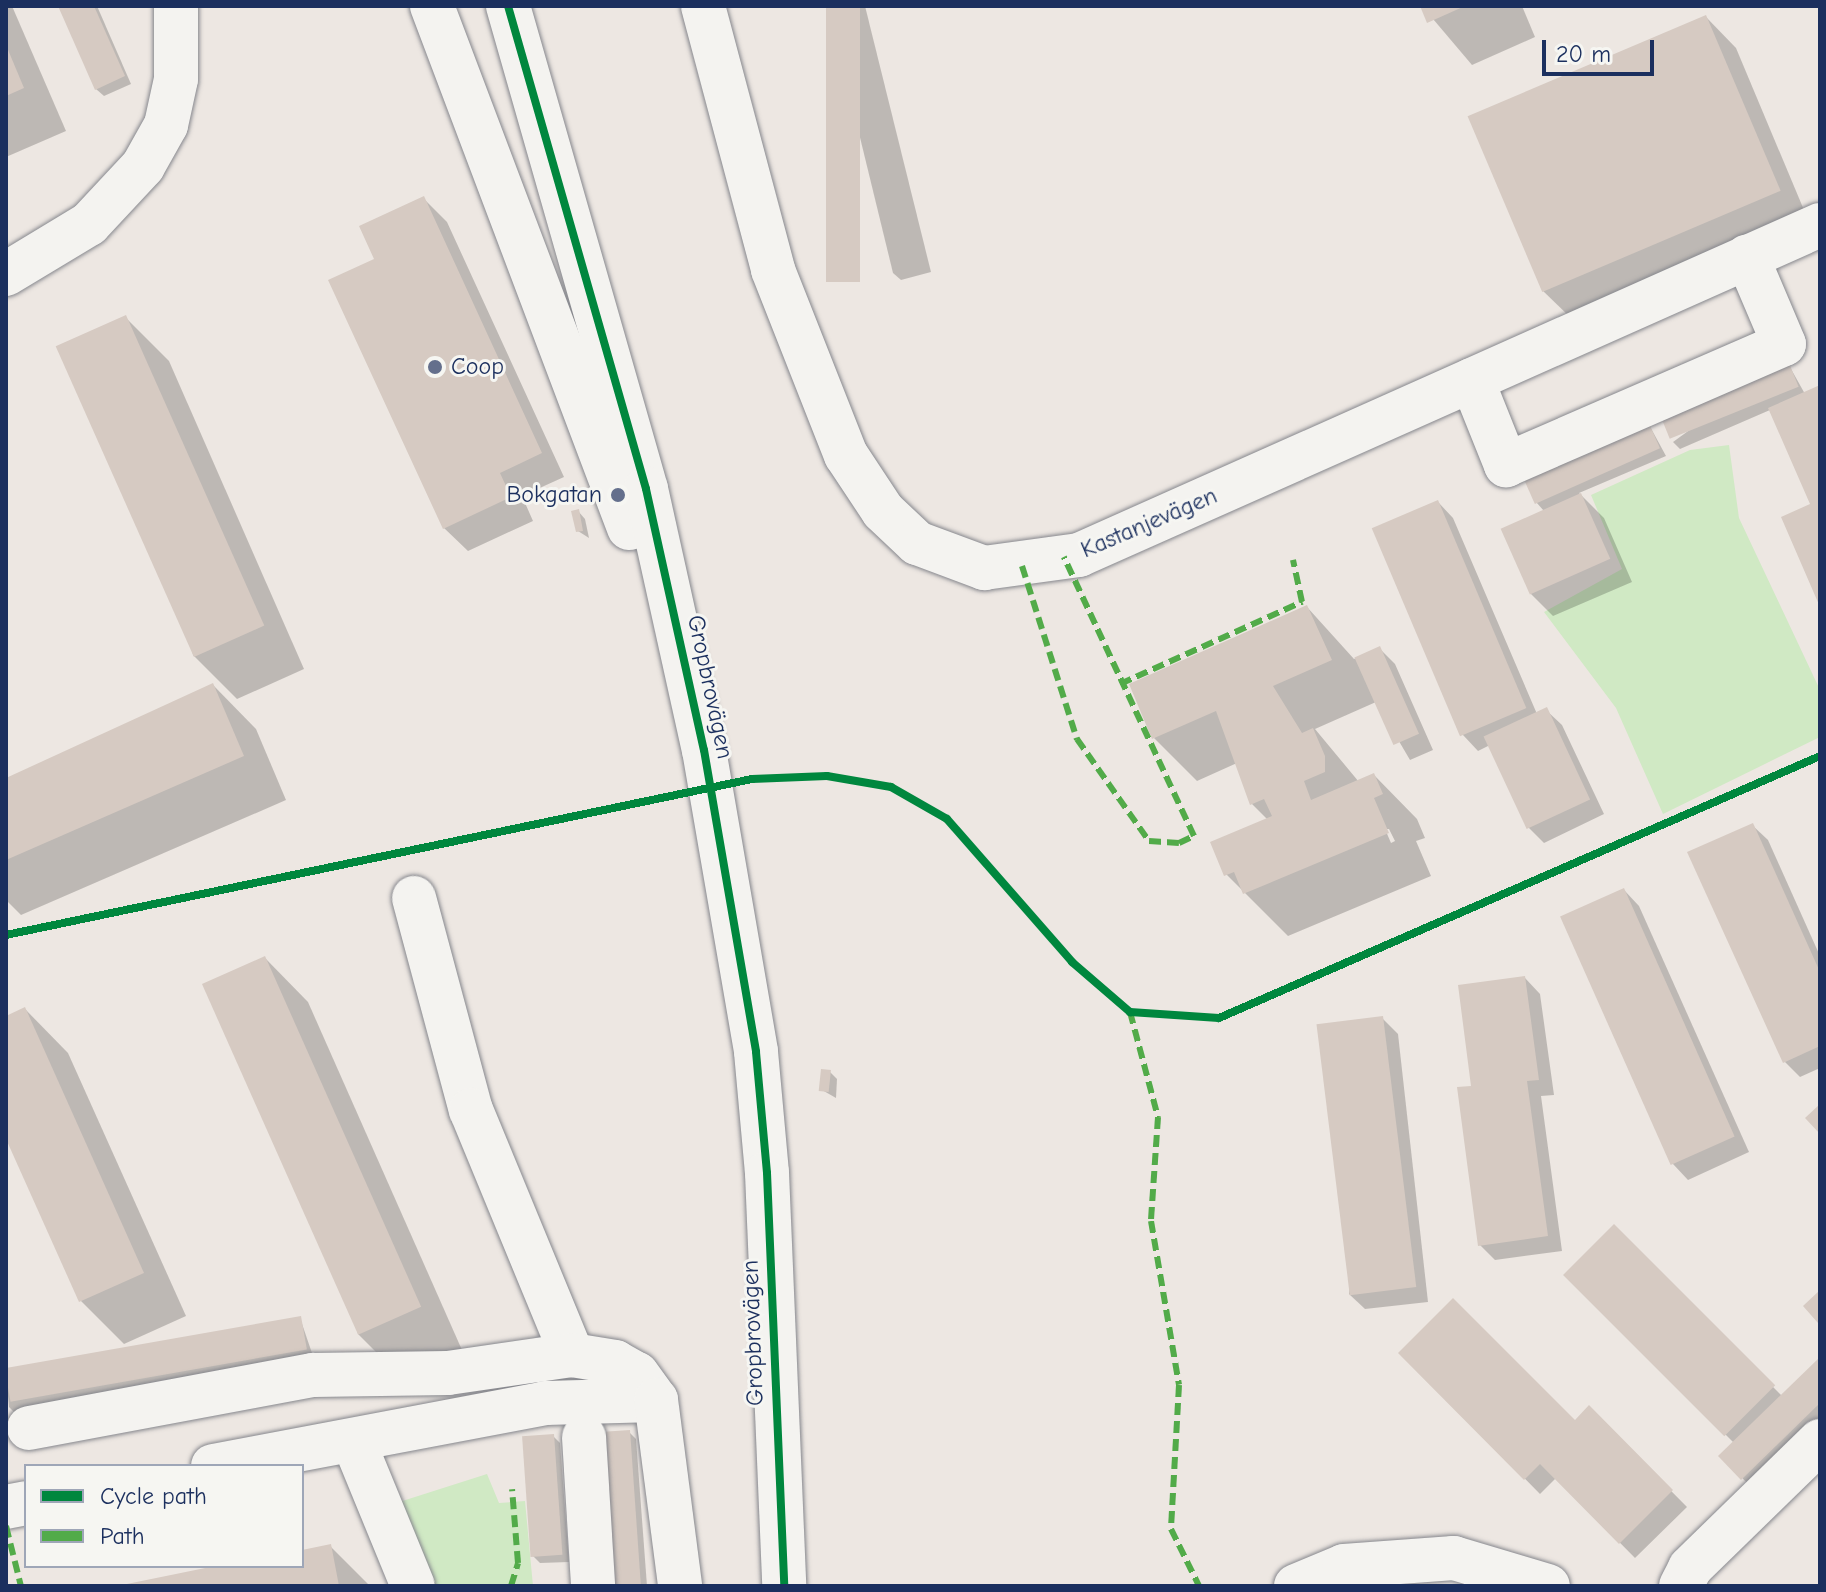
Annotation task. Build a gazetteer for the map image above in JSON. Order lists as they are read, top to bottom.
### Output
{
  "streets": {
    "street": ["Kastanjevägen", "Gropbrovägen"]
  },
  "places": ["Coop", "Bokgatan"],
  "legend": ["Cycle path", "Path"],
  "scale_bar": "20 m"
}
